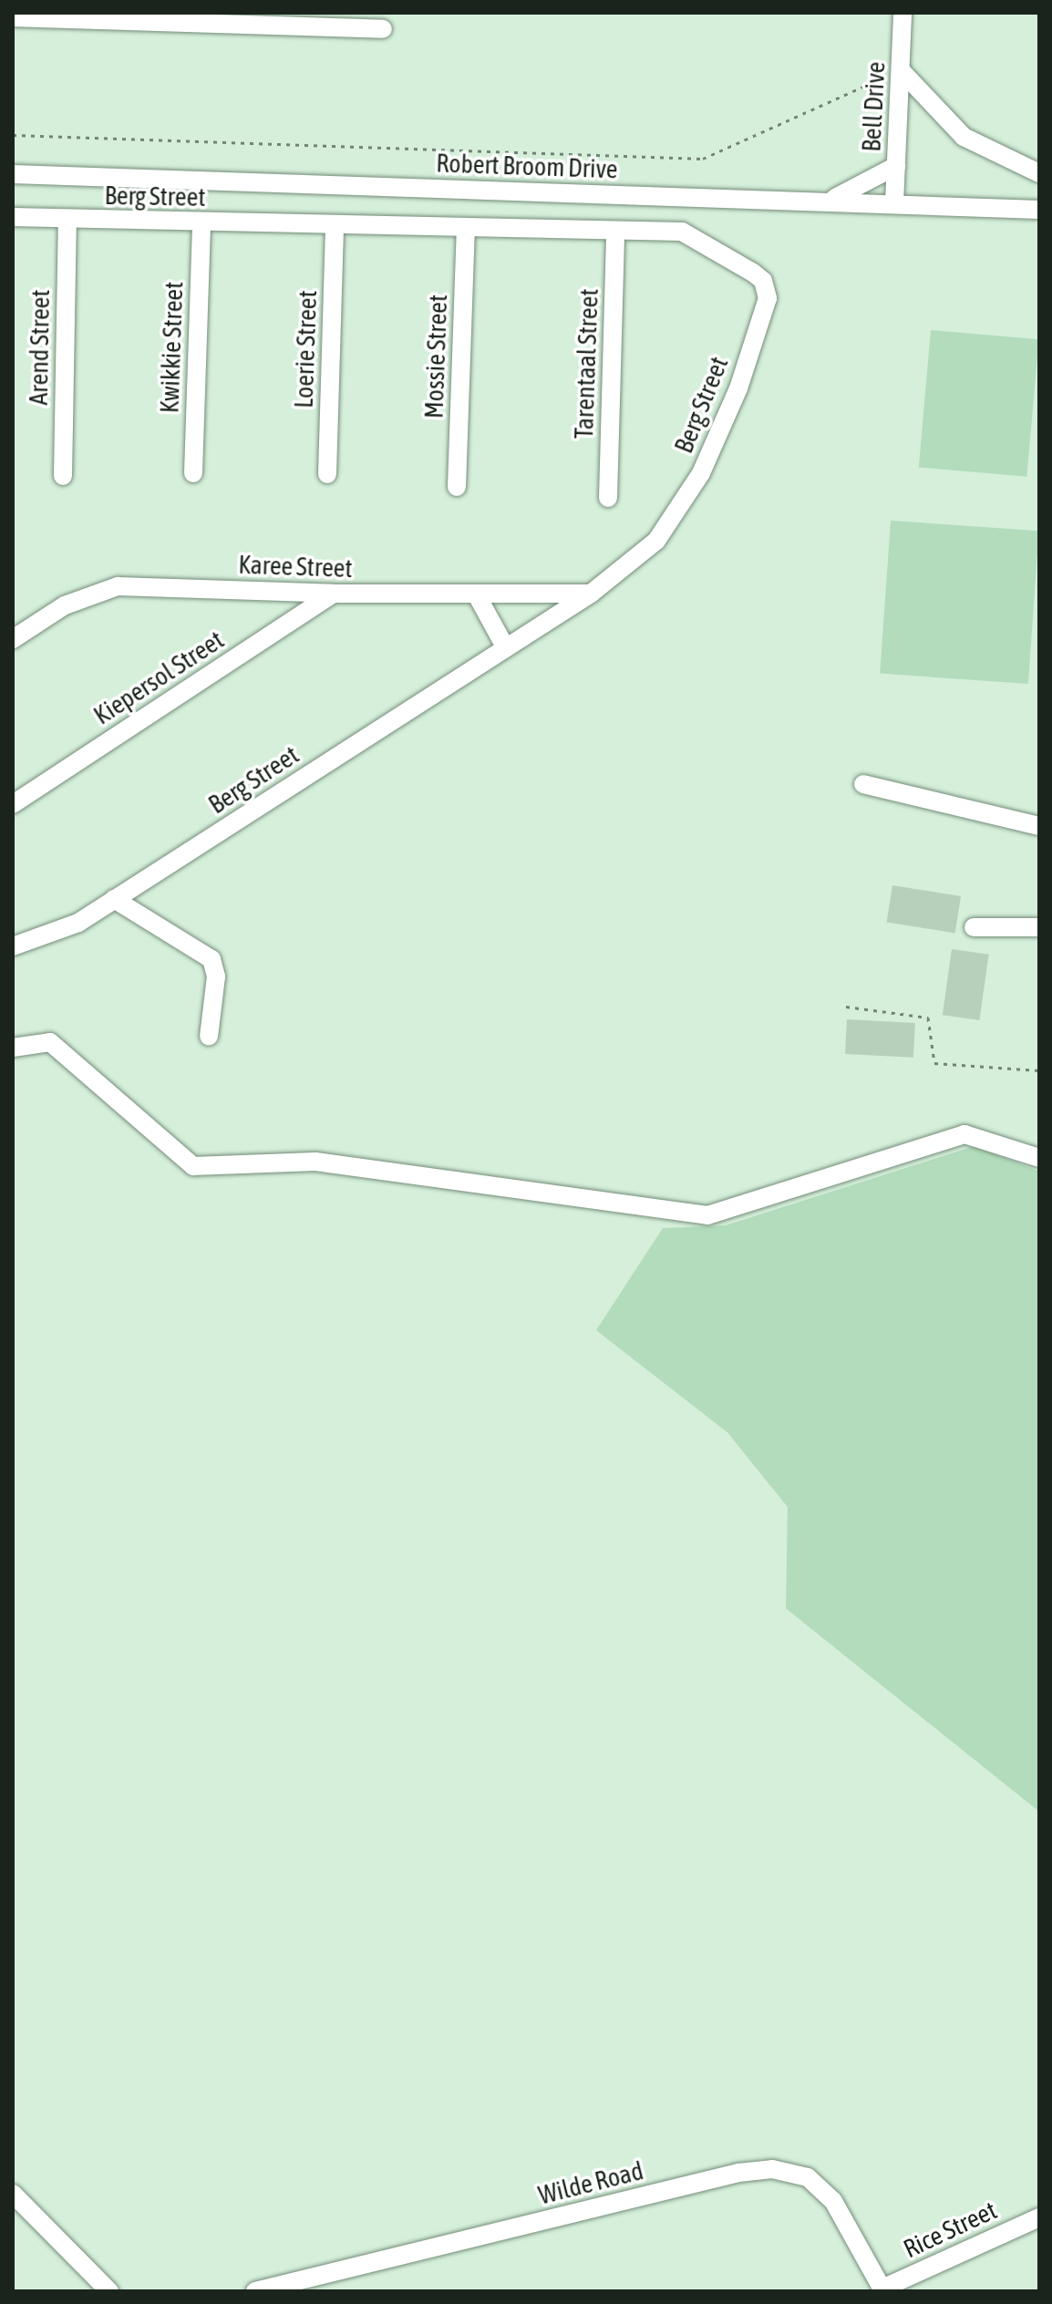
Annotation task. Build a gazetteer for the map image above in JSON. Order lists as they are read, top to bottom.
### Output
{
  "streets": {
    "street": [
      "Bell Drive",
      "Robert Broom Drive",
      "Berg Street",
      "Arend Street",
      "Kwikkie Street",
      "Loerie Street",
      "Mossie Street",
      "Tarentaal Street",
      "Karee Street",
      "Kiepersol Street",
      "Wilde Road",
      "Rice Street"
    ]
  },
  "crossings": [
    ["Bell Drive", "Robert Broom Drive"],
    ["Berg Street", "Arend Street"],
    ["Berg Street", "Kwikkie Street"],
    ["Berg Street", "Loerie Street"],
    ["Berg Street", "Mossie Street"],
    ["Berg Street", "Tarentaal Street"],
    ["Berg Street", "Karee Street"],
    ["Karee Street", "Kiepersol Street"],
    ["Wilde Road", "Rice Street"]
  ]
}
